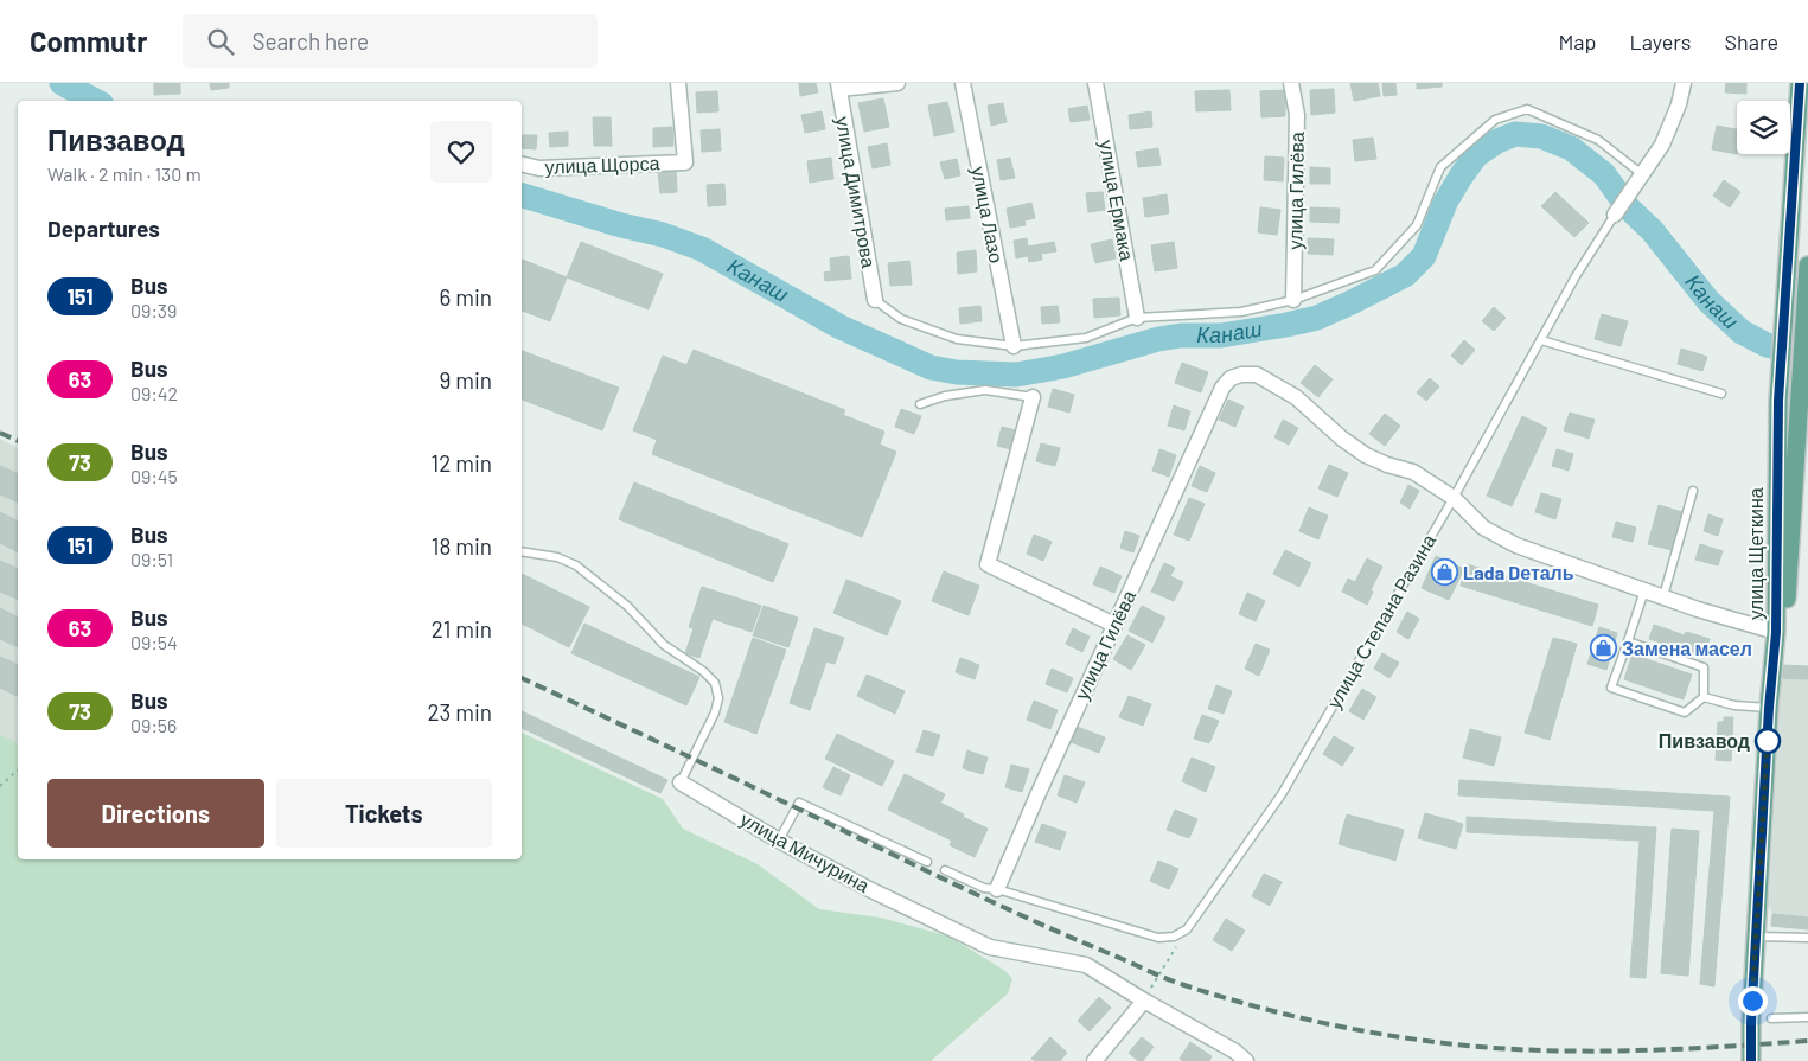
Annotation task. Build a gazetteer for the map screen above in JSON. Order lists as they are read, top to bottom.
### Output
{
  "streets": {
    "main road": ["улица Щеткина"],
    "street": [
      "улица Щорса",
      "улица Гилёва",
      "улица Димитрова",
      "улица Ермака",
      "улица Лазо",
      "улица Степана Разина",
      "улица Мичурина"
    ]
  },
  "crossings": [
    ["улица Гилёва", "улица Щеткина"],
    ["улица Гилёва", "улица Степана Разина"]
  ],
  "water": ["Канаш"],
  "places": {
    "shop": ["Lada Dеталь", "Замена масел"],
    "other": ["Пивзавод"]
  },
  "lines": ["bus line 151"],
  "page": {
    "header": "Commutr",
    "search": "Search here",
    "nav": ["Map", "Layers", "Share"],
    "heading": [
      ["Пивзавод", "Walk · 2 min · 130 m"],
      "Departures"
    ],
    "list": [
      {
        "mark": "151",
        "name": "Bus",
        "note": "09:39",
        "value": "6 min"
      },
      {
        "mark": "63",
        "name": "Bus",
        "note": "09:42",
        "value": "9 min"
      },
      {
        "mark": "73",
        "name": "Bus",
        "note": "09:45",
        "value": "12 min"
      },
      {
        "mark": "151",
        "name": "Bus",
        "note": "09:51",
        "value": "18 min"
      },
      {
        "mark": "63",
        "name": "Bus",
        "note": "09:54",
        "value": "21 min"
      },
      {
        "mark": "73",
        "name": "Bus",
        "note": "09:56",
        "value": "23 min"
      }
    ],
    "buttons": ["Directions", "Tickets"]
  }
}
